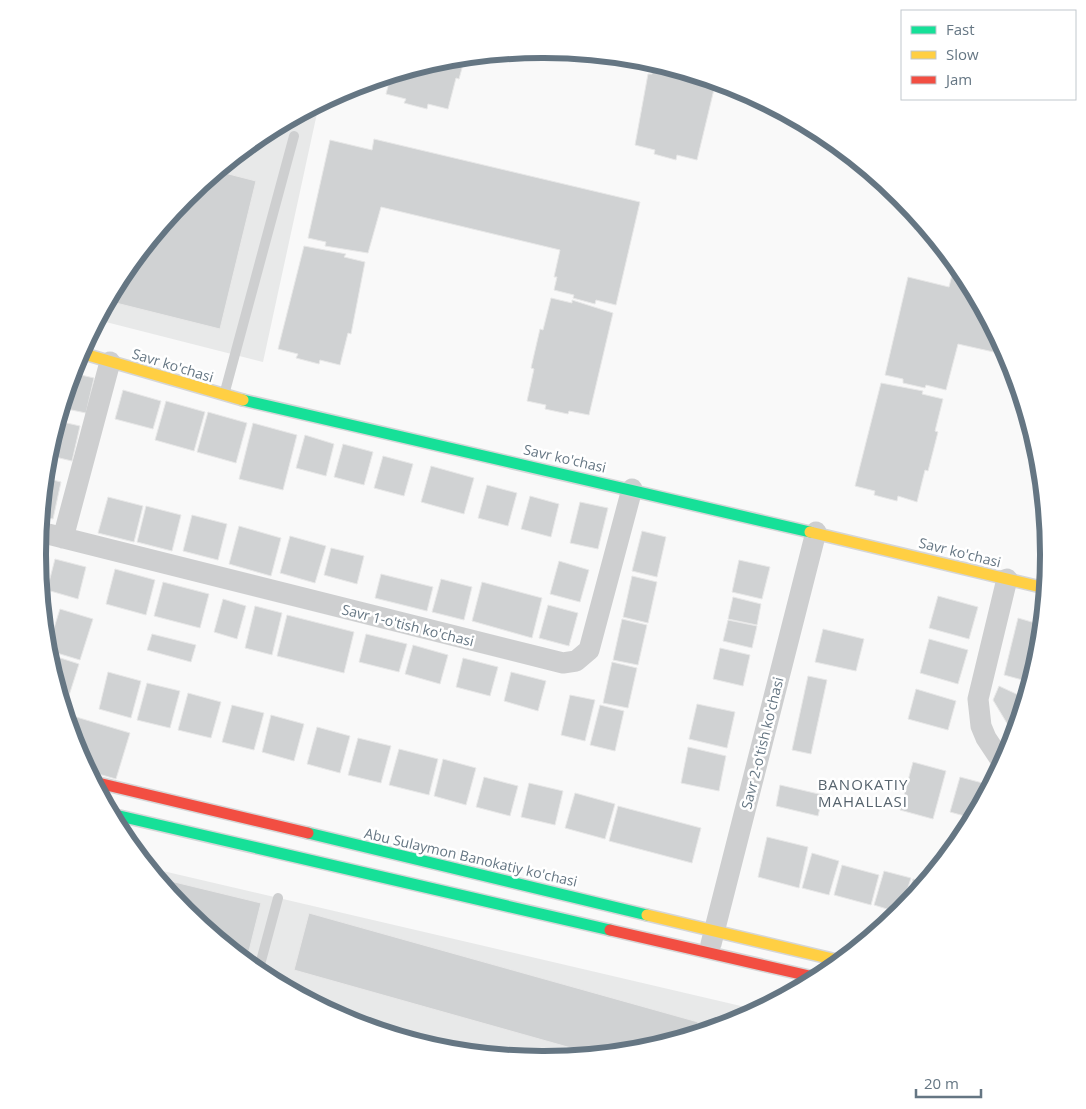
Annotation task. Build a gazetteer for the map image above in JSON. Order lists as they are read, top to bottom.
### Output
{
  "streets": {
    "main road": ["Savr ko'chasi", "Abu Sulaymon Banokatiy ko'chasi"],
    "street": ["Savr 1-o'tish ko'chasi", "Savr 2-o'tish ko'chasi"]
  },
  "crossings": [
    ["Savr ko'chasi", "Savr 1-o'tish ko'chasi"],
    ["Savr ko'chasi", "Savr 2-o'tish ko'chasi"],
    ["Savr 2-o'tish ko'chasi", "Abu Sulaymon Banokatiy ko'chasi"]
  ],
  "districts": ["BANOKATIY MAHALLASI"],
  "legend": ["Fast", "Slow", "Jam"],
  "scale_bar": "20 m"
}
